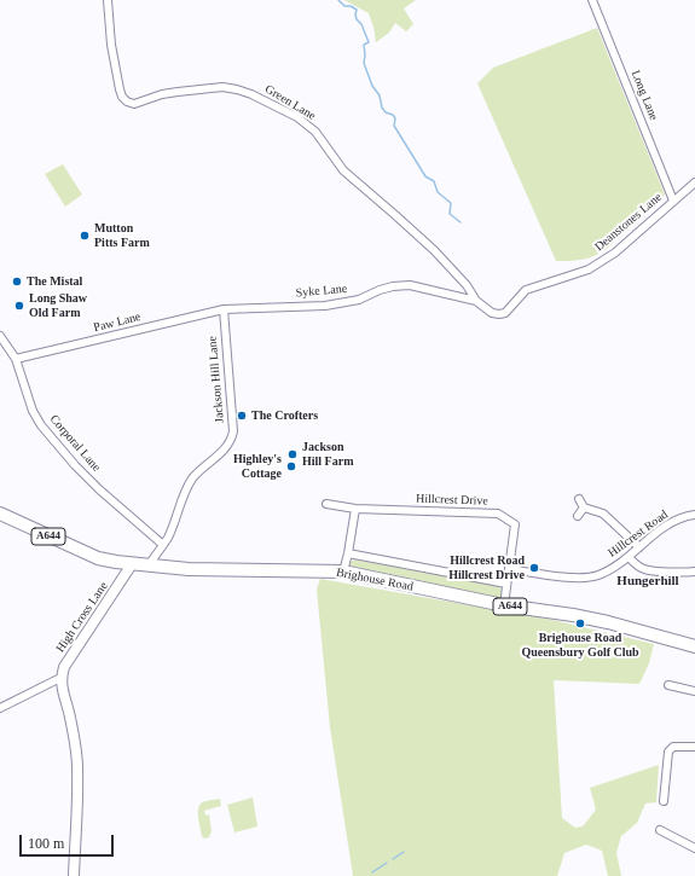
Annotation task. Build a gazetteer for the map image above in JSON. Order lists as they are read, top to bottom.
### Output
{
  "streets": {
    "main road": ["A644", "Brighouse Road"],
    "street": [
      "Long Lane",
      "Green Lane",
      "Deanstones Lane",
      "Syke Lane",
      "Paw Lane",
      "Jackson Hill Lane",
      "Corporal Lane",
      "Hillcrest Drive",
      "Hillcrest Road",
      "High Cross Lane"
    ]
  },
  "crossings": [
    ["Long Lane", "Deanstones Lane"],
    ["Green Lane", "Deanstones Lane"],
    ["Green Lane", "Syke Lane"],
    ["Deanstones Lane", "Syke Lane"],
    ["Syke Lane", "Paw Lane"],
    ["Syke Lane", "Jackson Hill Lane"],
    ["Paw Lane", "Jackson Hill Lane"],
    ["Paw Lane", "Corporal Lane"],
    ["Jackson Hill Lane", "Corporal Lane"],
    ["Jackson Hill Lane", "Brighouse Road"],
    ["Hillcrest Drive", "Hillcrest Road"],
    ["Hillcrest Drive", "Brighouse Road"],
    ["Brighouse Road", "High Cross Lane"]
  ],
  "districts": ["Hungerhill"],
  "places": [
    "Mutton Pitts Farm",
    "The Mistal",
    "Long Shaw Old Farm",
    "The Crofters",
    "Jackson Hill Farm",
    "Highley's Cottage",
    "Hillcrest Road Hillcrest Drive",
    "Brighouse Road Queensbury Golf Club"
  ],
  "scale_bar": "100 m"
}
